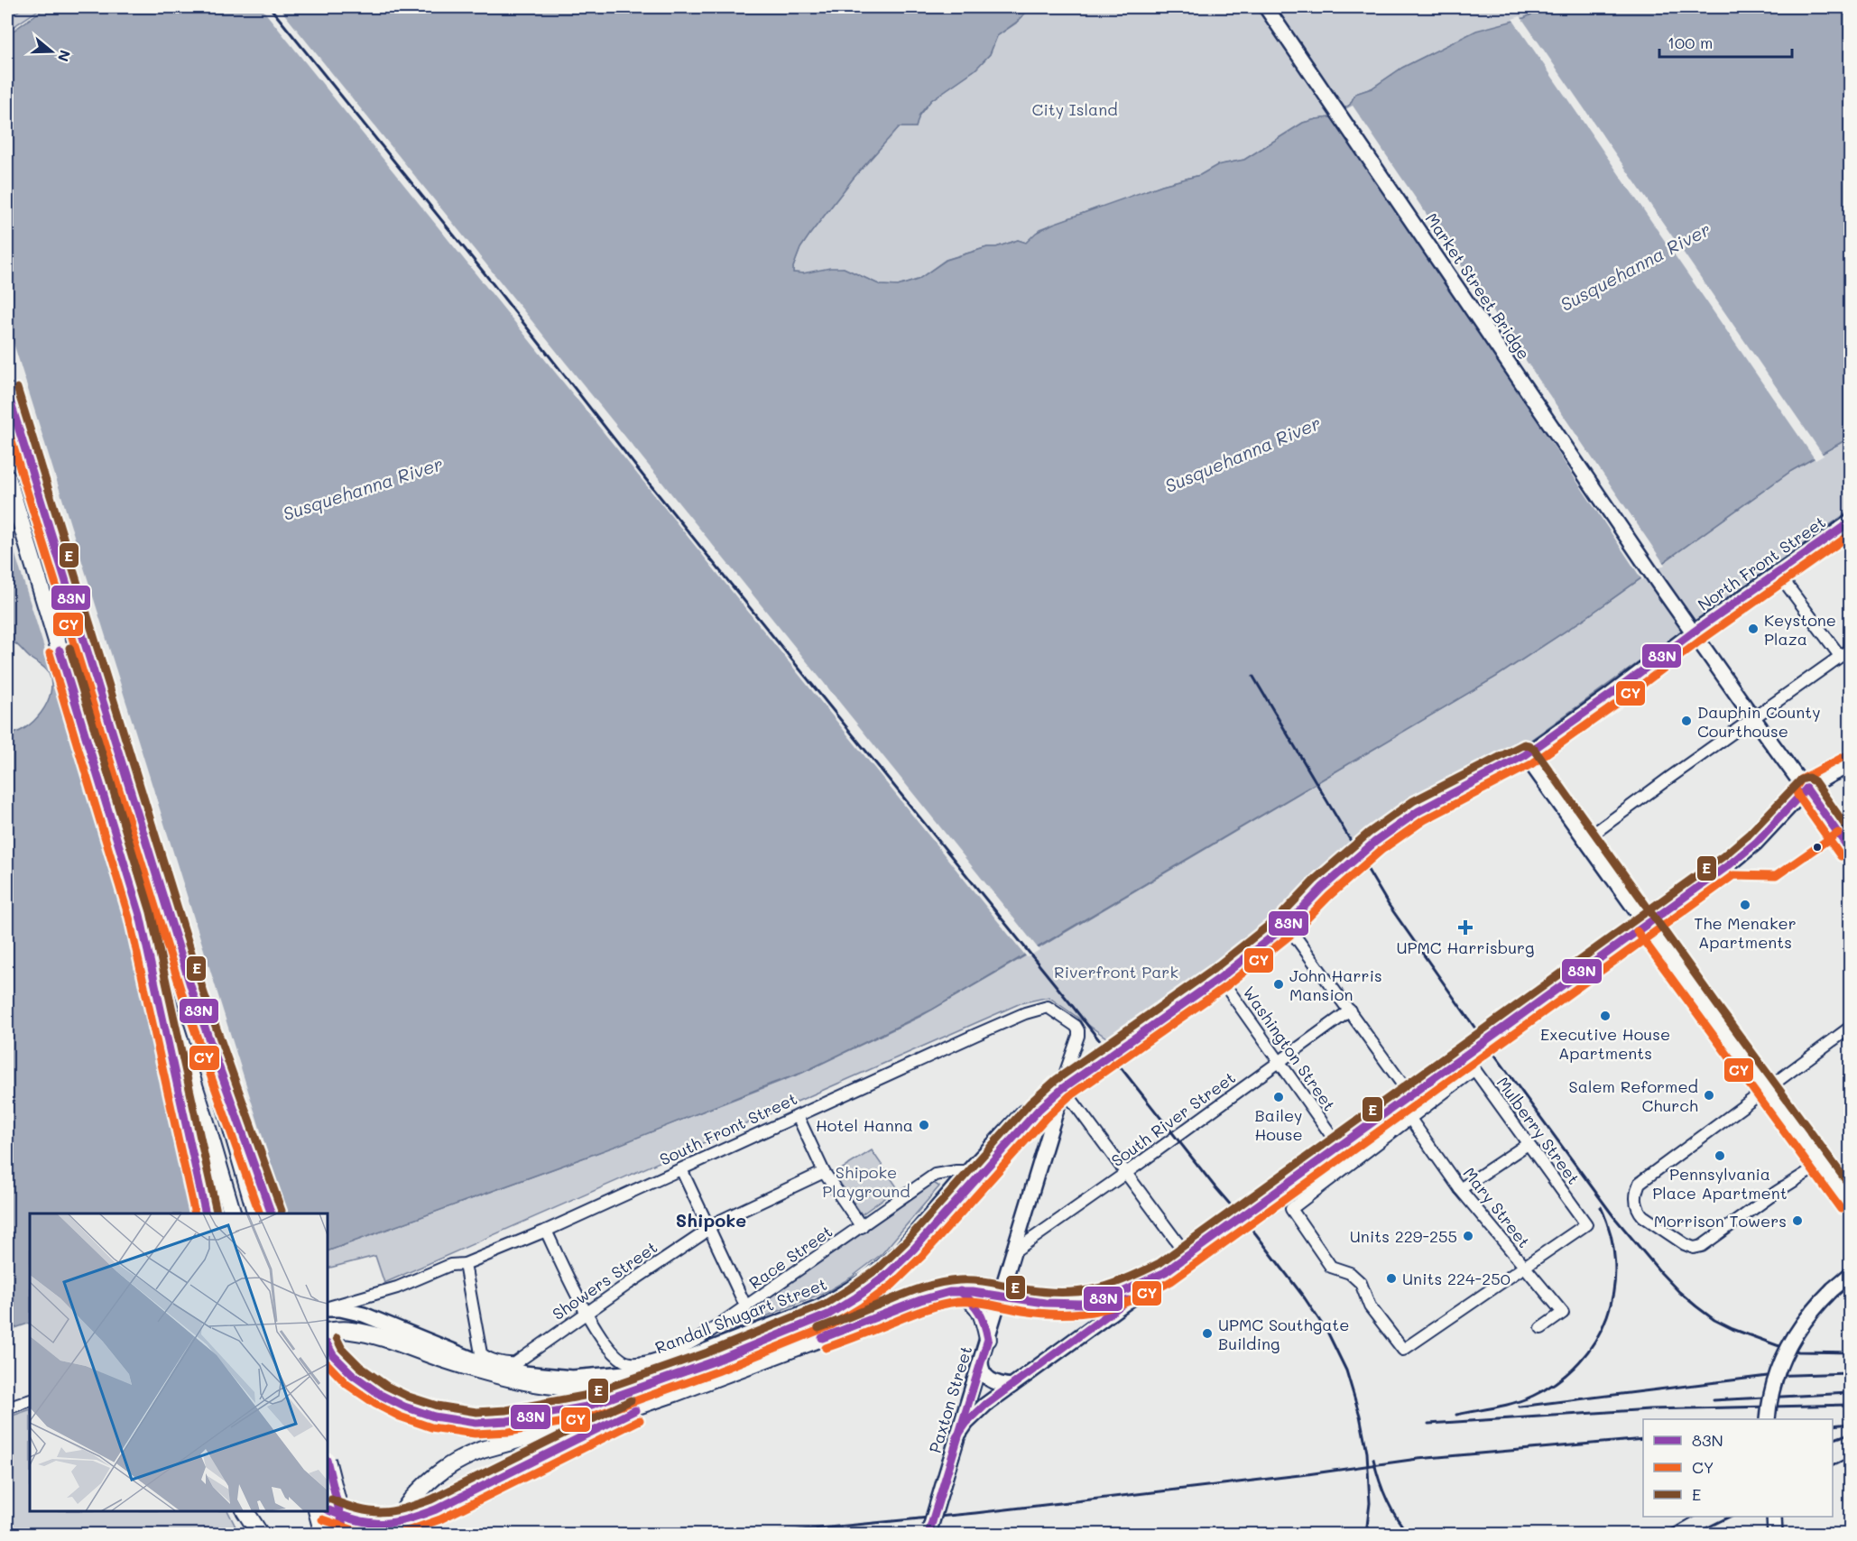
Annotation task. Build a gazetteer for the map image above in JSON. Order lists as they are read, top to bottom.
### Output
{
  "streets": {
    "main road": [
      "Market Street Bridge",
      "North Front Street",
      "Randall Shugart Street",
      "Paxton Street"
    ],
    "street": [
      "Washington Street",
      "South River Street",
      "South Front Street",
      "Mulberry Street",
      "Mary Street",
      "Race Street",
      "Showers Street"
    ]
  },
  "crossings": [
    ["Market Street Bridge", "North Front Street"],
    ["Washington Street", "South River Street"],
    ["South River Street", "Paxton Street"],
    ["South Front Street", "Showers Street"],
    ["South Front Street", "Paxton Street"],
    ["Mulberry Street", "Mary Street"],
    ["Race Street", "Showers Street"],
    ["Race Street", "Randall Shugart Street"]
  ],
  "districts": ["Shipoke"],
  "water": ["Susquehanna River"],
  "parks": ["City Island", "Riverfront Park", "Shipoke Playground"],
  "places": {
    "other": [
      "Keystone Plaza",
      "Dauphin County Courthouse",
      "The Menaker Apartments",
      "John Harris Mansion",
      "Executive House Apartments",
      "Salem Reformed Church",
      "Bailey House",
      "Hotel Hanna",
      "Pennsylvania Place Apartment",
      "Morrison Towers",
      "Units 229-255",
      "Units 224-250",
      "UPMC Southgate Building"
    ],
    "health": ["UPMC Harrisburg"]
  },
  "lines": ["transit line E", "transit line 83N", "transit line CY"],
  "legend": ["83N", "CY", "E"],
  "scale_bar": "100 m",
  "north": "right"
}
